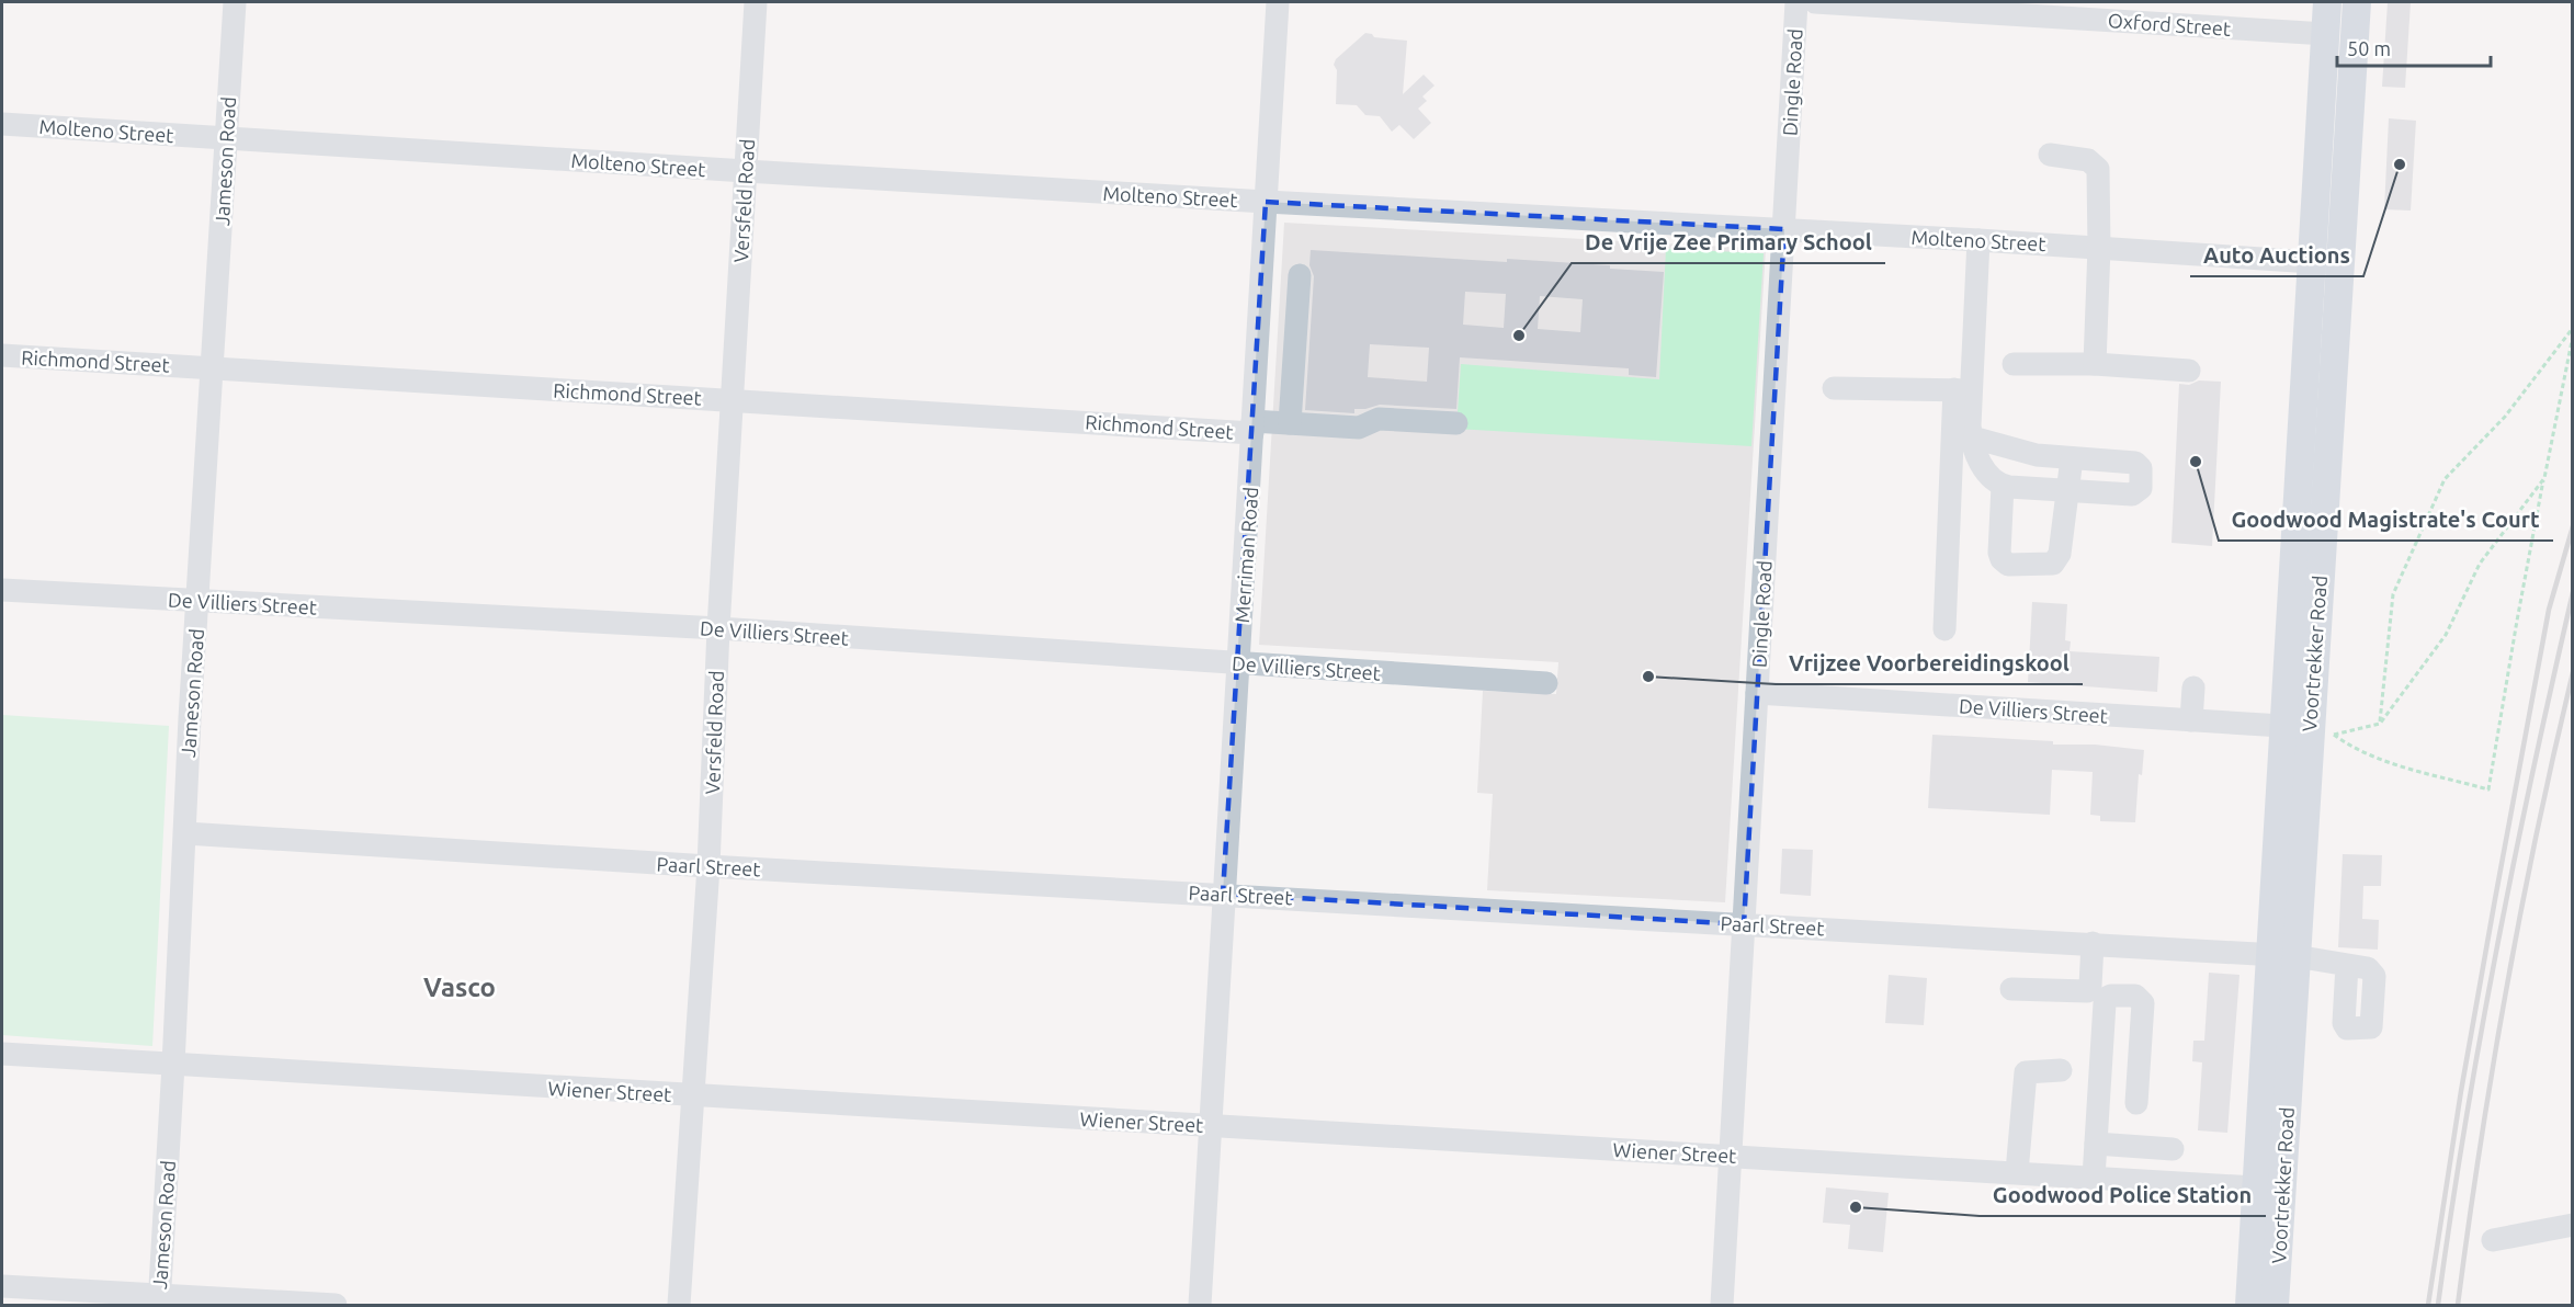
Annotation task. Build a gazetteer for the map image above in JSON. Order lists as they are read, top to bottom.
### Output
{
  "streets": {
    "main road": ["Voortrekker Road"],
    "street": [
      "Oxford Street",
      "Dingle Road",
      "Molteno Street",
      "Jameson Road",
      "Versfeld Road",
      "Richmond Street",
      "Merriman Road",
      "De Villiers Street",
      "Paarl Street",
      "Wiener Street"
    ]
  },
  "crossings": [
    ["Oxford Street", "Voortrekker Road"],
    ["Dingle Road", "Molteno Street"],
    ["Dingle Road", "De Villiers Street"],
    ["Dingle Road", "Paarl Street"],
    ["Dingle Road", "Wiener Street"],
    ["Molteno Street", "Jameson Road"],
    ["Molteno Street", "Versfeld Road"],
    ["Molteno Street", "Merriman Road"],
    ["Molteno Street", "Voortrekker Road"],
    ["Jameson Road", "Richmond Street"],
    ["Jameson Road", "De Villiers Street"],
    ["Jameson Road", "Paarl Street"],
    ["Jameson Road", "Wiener Street"],
    ["Versfeld Road", "Richmond Street"],
    ["Versfeld Road", "De Villiers Street"],
    ["Versfeld Road", "Paarl Street"],
    ["Versfeld Road", "Wiener Street"],
    ["Richmond Street", "Merriman Road"],
    ["Merriman Road", "De Villiers Street"],
    ["Merriman Road", "Paarl Street"],
    ["Merriman Road", "Wiener Street"],
    ["De Villiers Street", "Voortrekker Road"],
    ["Voortrekker Road", "Paarl Street"],
    ["Voortrekker Road", "Wiener Street"]
  ],
  "districts": ["Vasco"],
  "places": [
    "Auto Auctions",
    "De Vrije Zee Primary School",
    "Goodwood Magistrate's Court",
    "Vrijzee Voorbereidingskool",
    "Goodwood Police Station"
  ],
  "scale_bar": "50 m"
}
